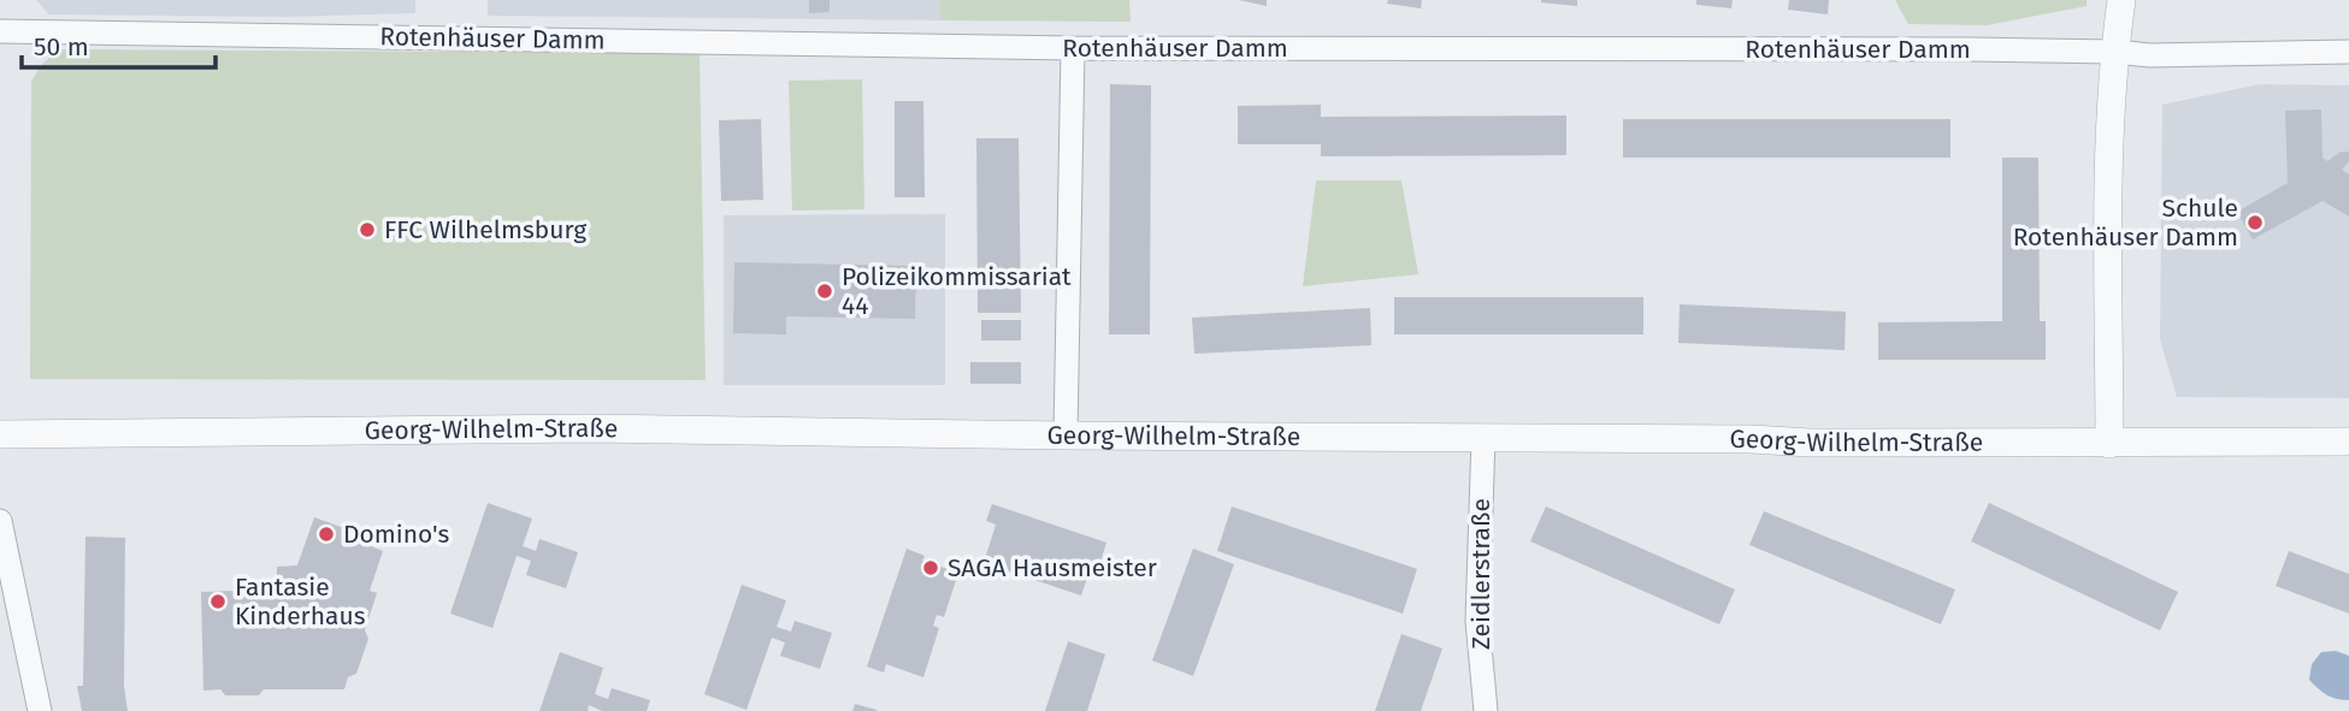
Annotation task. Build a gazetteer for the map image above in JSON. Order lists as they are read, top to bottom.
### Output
{
  "streets": {
    "street": ["Rotenhäuser Damm", "Georg-Wilhelm-Straße", "Zeidlerstraße"]
  },
  "crossings": [
    ["Georg-Wilhelm-Straße", "Zeidlerstraße"]
  ],
  "places": [
    "Schule Rotenhäuser Damm",
    "FFC Wilhelmsburg",
    "Polizeikommissariat 44",
    "Domino's",
    "SAGA Hausmeister",
    "Fantasie Kinderhaus"
  ],
  "scale_bar": "50 m"
}
